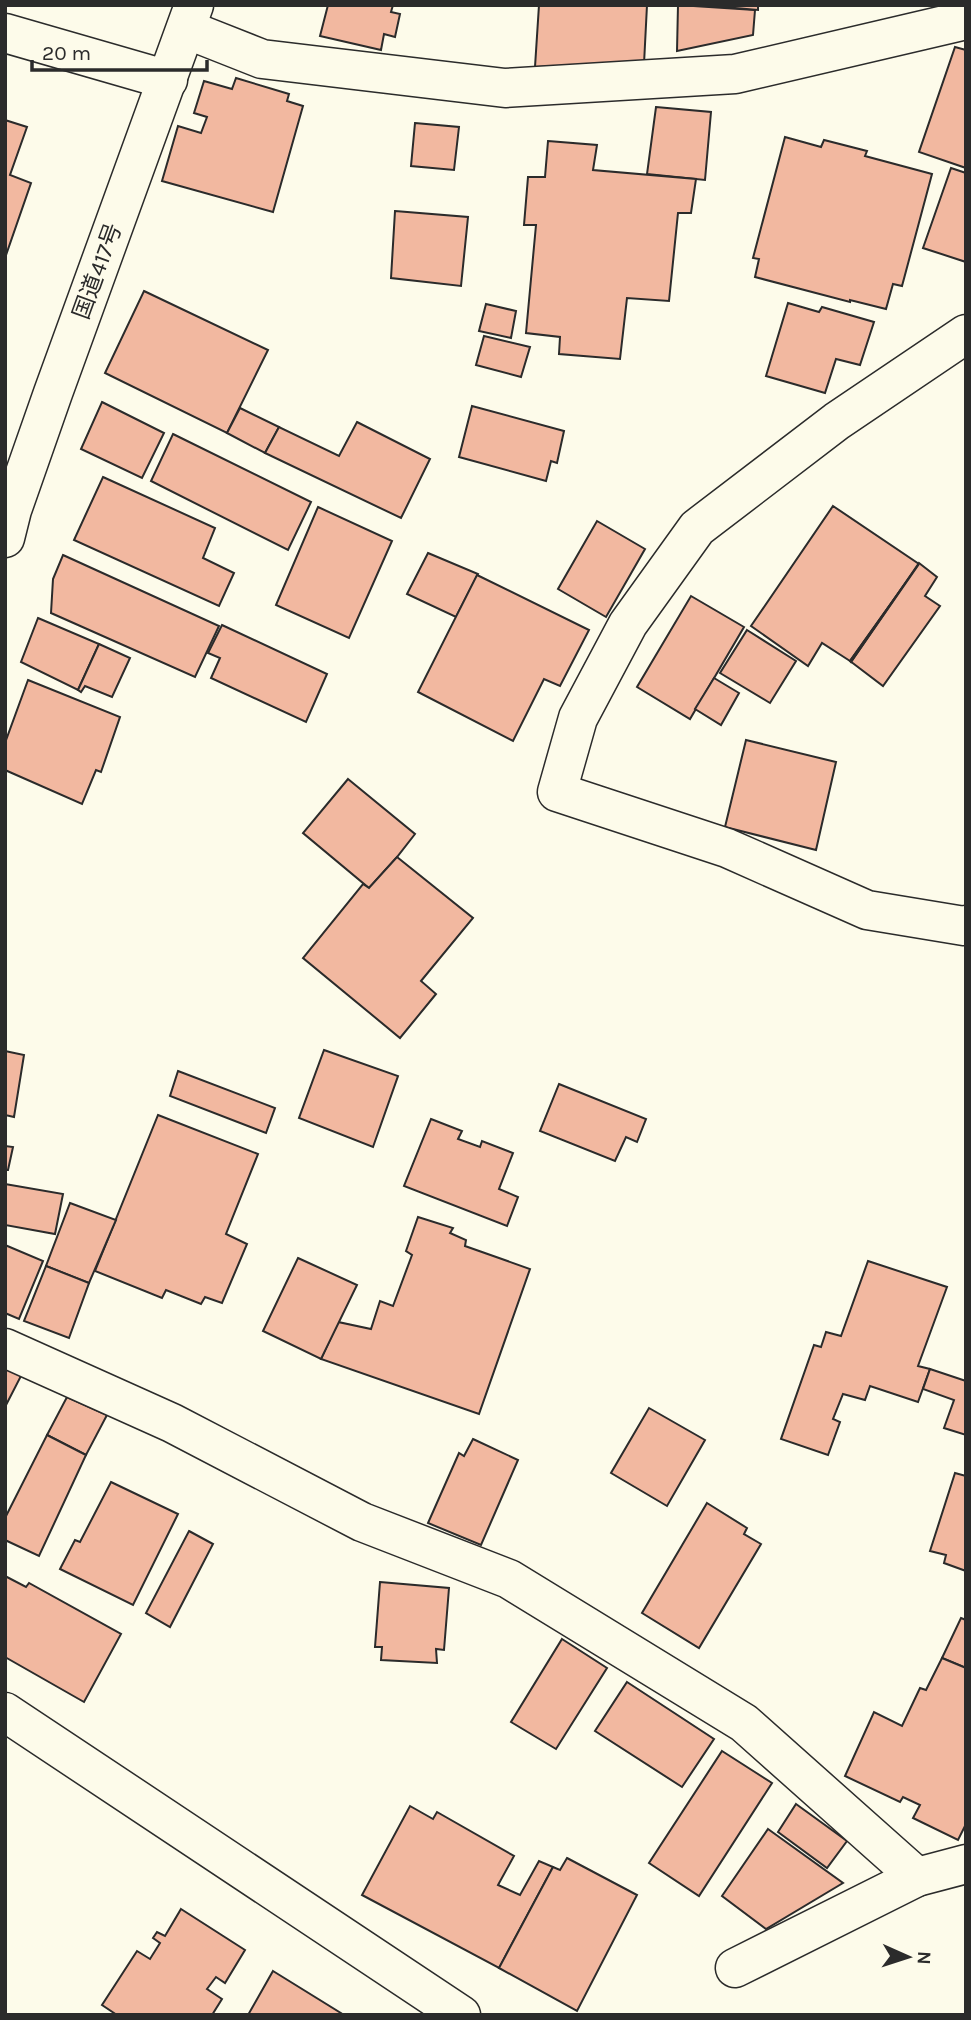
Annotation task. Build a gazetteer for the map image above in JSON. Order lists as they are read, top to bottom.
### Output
{
  "streets": {
    "main road": ["国道417号"]
  },
  "scale_bar": "20 m",
  "north": "right"
}
